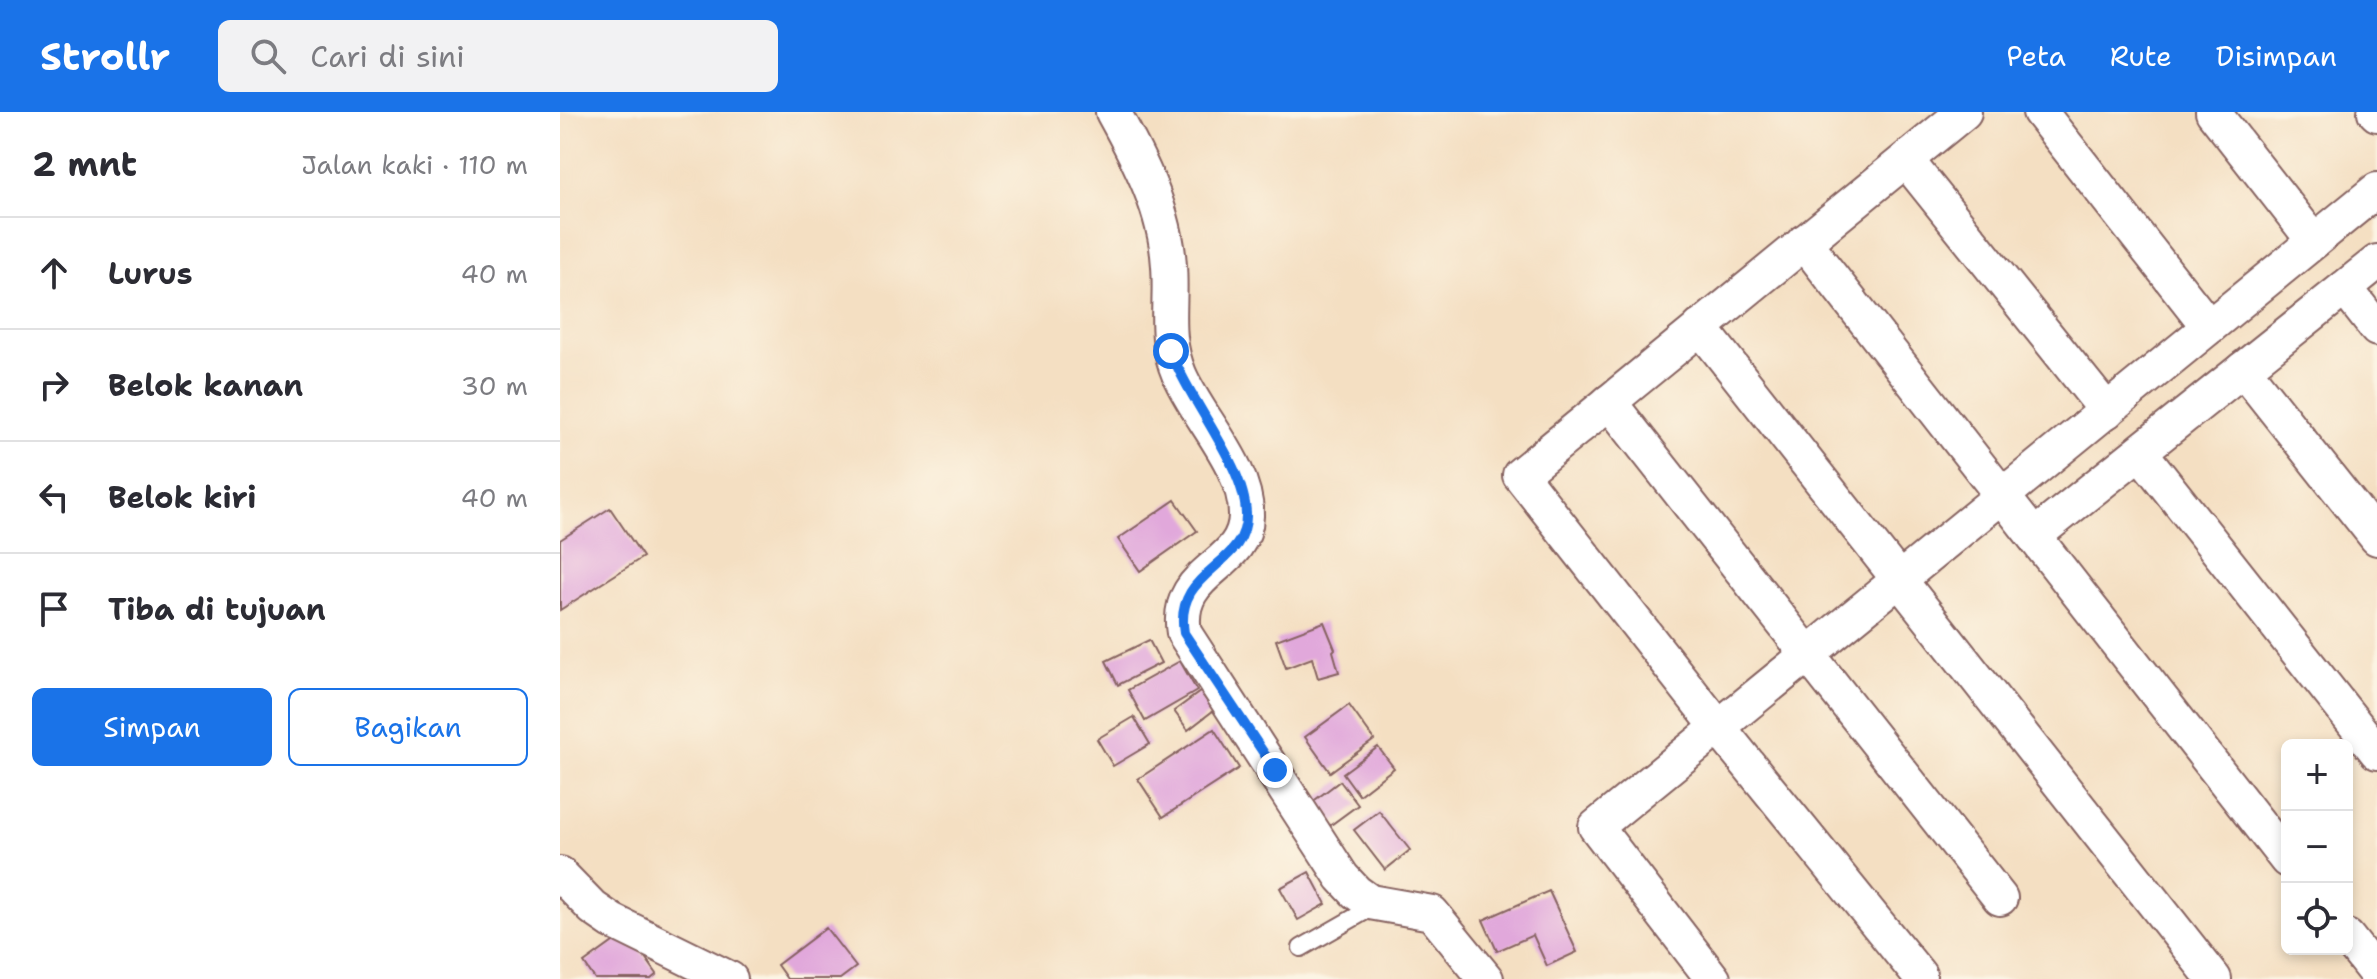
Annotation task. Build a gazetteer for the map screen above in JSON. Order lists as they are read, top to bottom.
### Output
{
  "page": {
    "header": "Strollr",
    "search": "Cari di sini",
    "nav": ["Peta", "Rute", "Disimpan"],
    "heading": ["2 mnt", "Jalan kaki · 110 m"],
    "list": [
      ["Lurus", "40 m"],
      ["Belok kanan", "30 m"],
      ["Belok kiri", "40 m"],
      "Tiba di tujuan"
    ],
    "buttons": ["Simpan", "Bagikan"],
    "map_buttons": ["+", "−"]
  }
}
